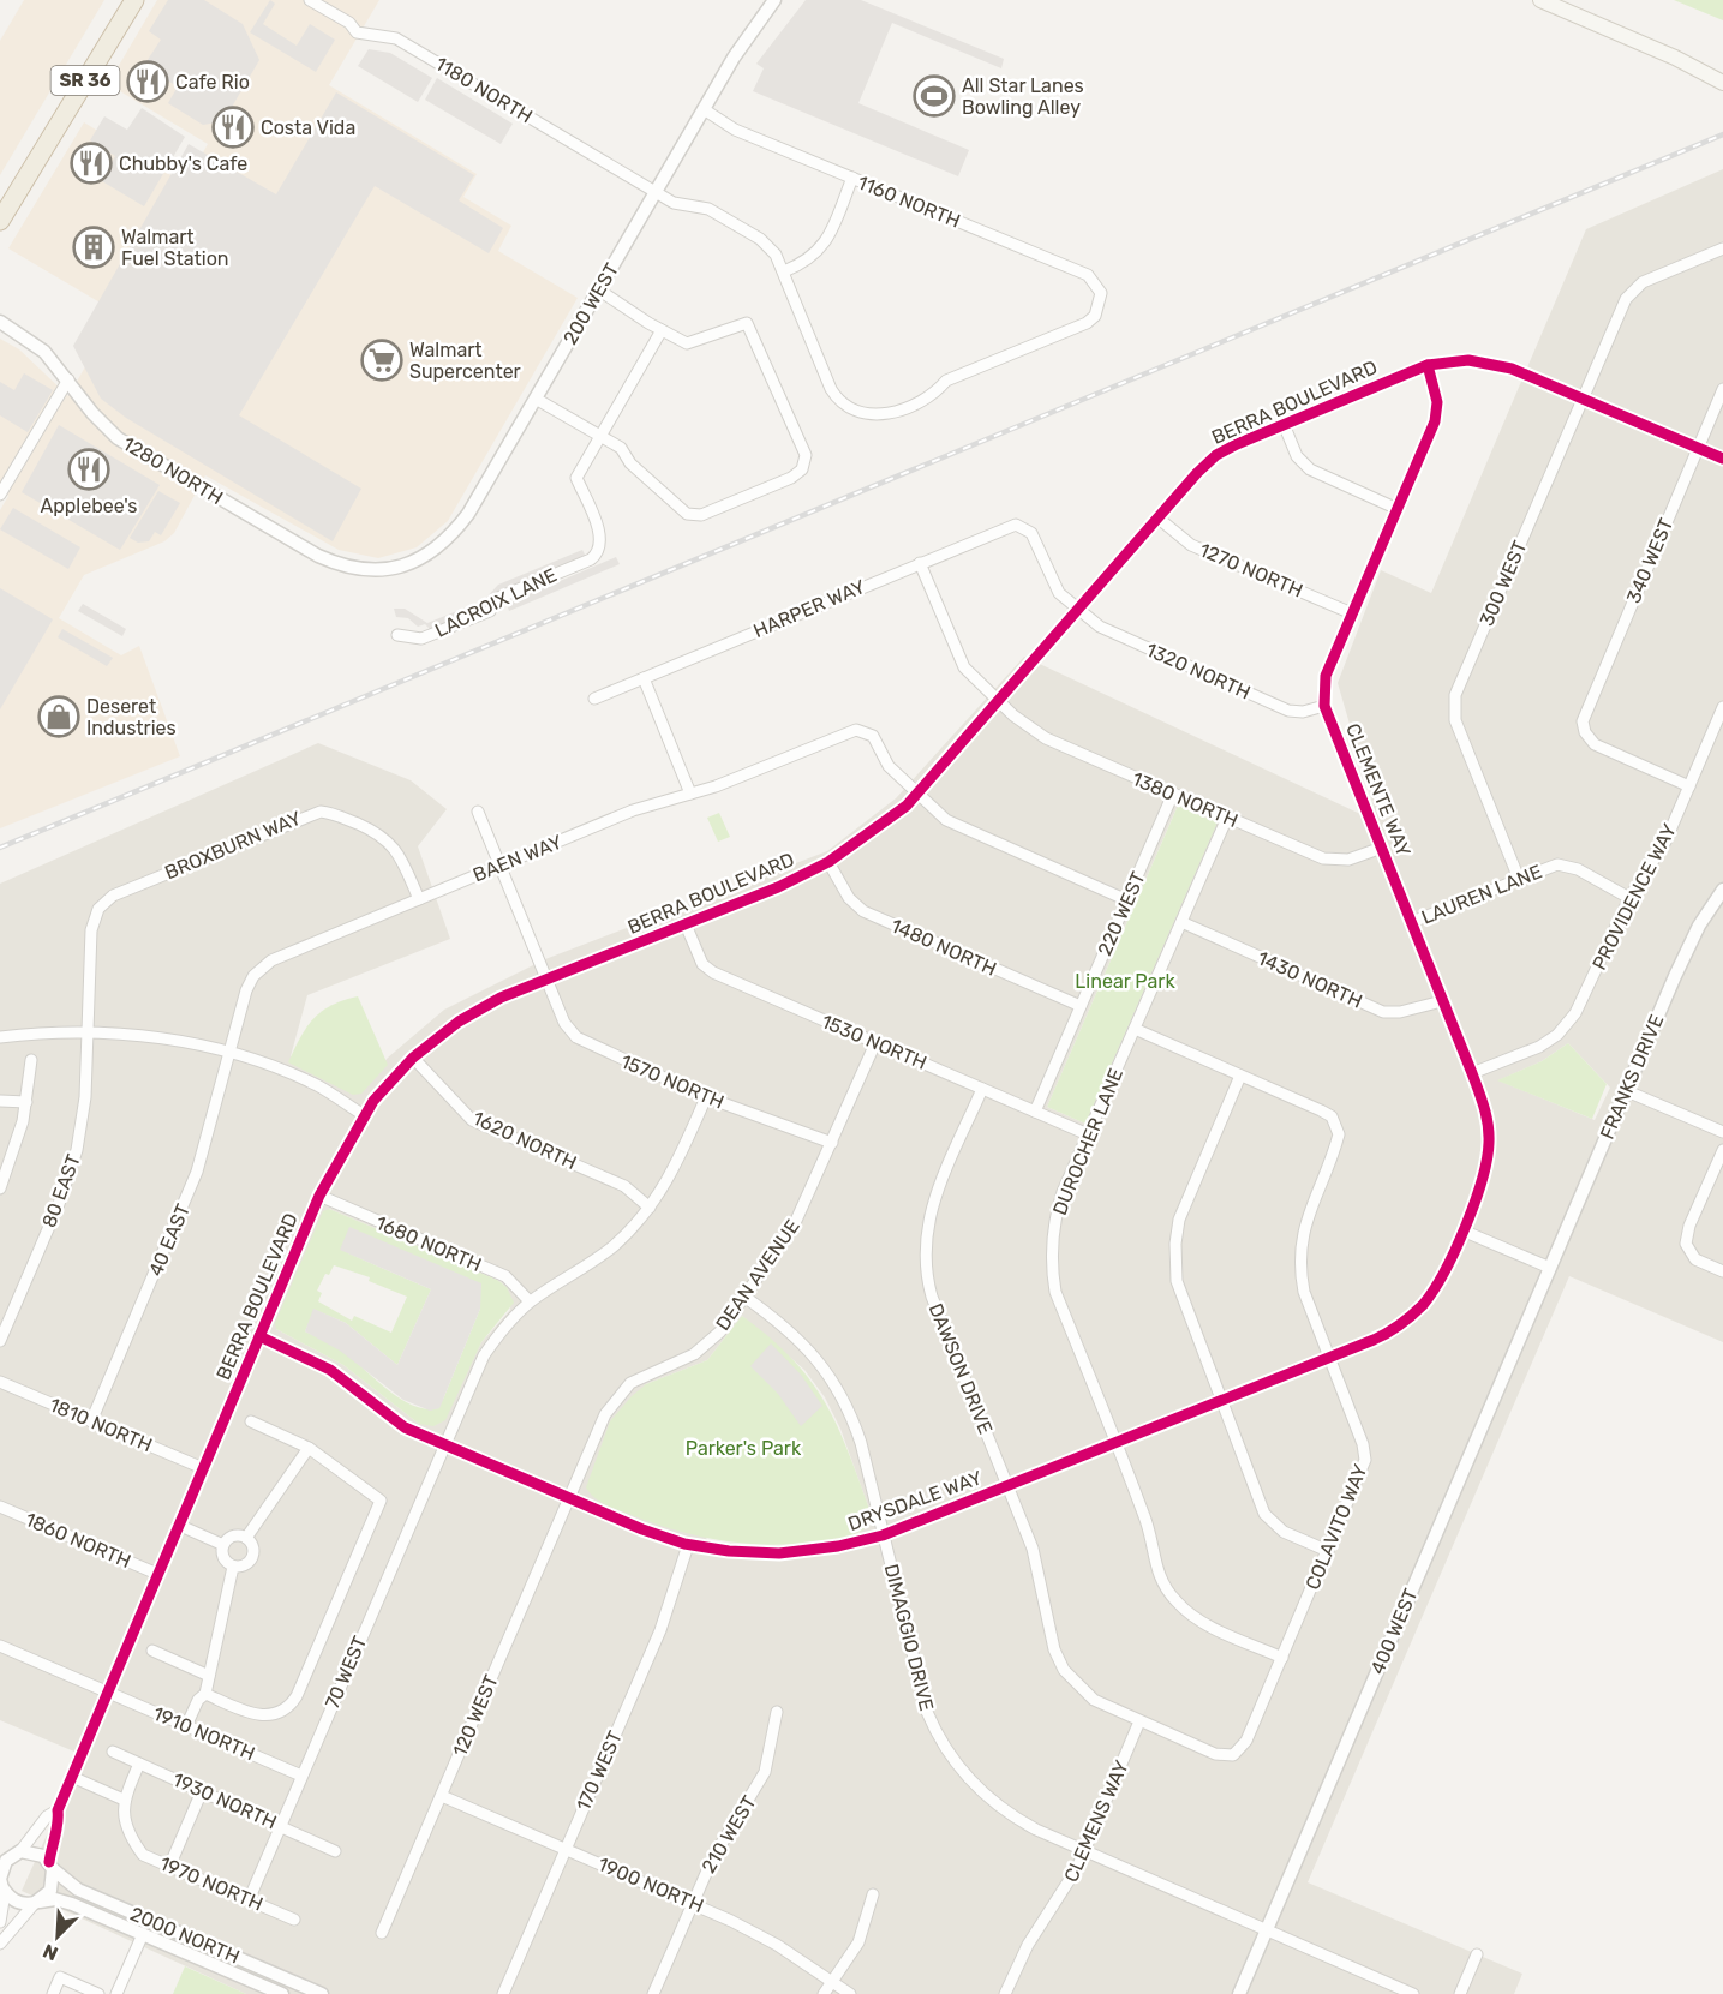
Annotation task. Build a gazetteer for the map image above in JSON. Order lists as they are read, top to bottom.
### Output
{
  "streets": {
    "highway": ["SR 36"],
    "street": [
      "1180 NORTH",
      "1160 NORTH",
      "200 WEST",
      "BERRA BOULEVARD",
      "1280 NORTH",
      "340 WEST",
      "1270 NORTH",
      "300 WEST",
      "LACROIX LANE",
      "HARPER WAY",
      "1320 NORTH",
      "CLEMENTE WAY",
      "1380 NORTH",
      "BROXBURN WAY",
      "BAEN WAY",
      "LAUREN LANE",
      "PROVIDENCE WAY",
      "220 WEST",
      "1480 NORTH",
      "1430 NORTH",
      "1530 NORTH",
      "FRANKS DRIVE",
      "1570 NORTH",
      "1620 NORTH",
      "DUROCHER LANE",
      "80 EAST",
      "40 EAST",
      "1680 NORTH",
      "DEAN AVENUE",
      "DAWSON DRIVE",
      "1810 NORTH",
      "DRYSDALE WAY",
      "COLAVITO WAY",
      "1860 NORTH",
      "400 WEST",
      "DIMAGGIO DRIVE",
      "70 WEST",
      "120 WEST",
      "1910 NORTH",
      "170 WEST",
      "1930 NORTH",
      "CLEMENS WAY",
      "210 WEST",
      "1970 NORTH",
      "1900 NORTH",
      "2000 NORTH"
    ]
  },
  "crossings": [
    ["1180 NORTH", "1160 NORTH"],
    ["1180 NORTH", "200 WEST"],
    ["1160 NORTH", "200 WEST"],
    ["200 WEST", "1280 NORTH"],
    ["BERRA BOULEVARD", "340 WEST"],
    ["BERRA BOULEVARD", "1270 NORTH"],
    ["BERRA BOULEVARD", "300 WEST"],
    ["BERRA BOULEVARD", "1320 NORTH"],
    ["BERRA BOULEVARD", "CLEMENTE WAY"],
    ["BERRA BOULEVARD", "1380 NORTH"],
    ["BERRA BOULEVARD", "BAEN WAY"],
    ["BERRA BOULEVARD", "1480 NORTH"],
    ["BERRA BOULEVARD", "1530 NORTH"],
    ["BERRA BOULEVARD", "1570 NORTH"],
    ["BERRA BOULEVARD", "1620 NORTH"],
    ["BERRA BOULEVARD", "1680 NORTH"],
    ["BERRA BOULEVARD", "1810 NORTH"],
    ["BERRA BOULEVARD", "DRYSDALE WAY"],
    ["BERRA BOULEVARD", "1860 NORTH"],
    ["BERRA BOULEVARD", "1910 NORTH"],
    ["BERRA BOULEVARD", "2000 NORTH"],
    ["340 WEST", "PROVIDENCE WAY"],
    ["1270 NORTH", "CLEMENTE WAY"],
    ["300 WEST", "LAUREN LANE"],
    ["HARPER WAY", "1320 NORTH"],
    ["HARPER WAY", "1380 NORTH"],
    ["1320 NORTH", "CLEMENTE WAY"],
    ["CLEMENTE WAY", "1380 NORTH"],
    ["CLEMENTE WAY", "LAUREN LANE"],
    ["CLEMENTE WAY", "PROVIDENCE WAY"],
    ["CLEMENTE WAY", "1430 NORTH"],
    ["CLEMENTE WAY", "DRYSDALE WAY"],
    ["1380 NORTH", "220 WEST"],
    ["1380 NORTH", "DUROCHER LANE"],
    ["BROXBURN WAY", "BAEN WAY"],
    ["BROXBURN WAY", "80 EAST"],
    ["BAEN WAY", "1570 NORTH"],
    ["BAEN WAY", "40 EAST"],
    ["LAUREN LANE", "PROVIDENCE WAY"],
    ["220 WEST", "1480 NORTH"],
    ["220 WEST", "1530 NORTH"],
    ["1430 NORTH", "DUROCHER LANE"],
    ["1530 NORTH", "DUROCHER LANE"],
    ["1530 NORTH", "DEAN AVENUE"],
    ["1530 NORTH", "DAWSON DRIVE"],
    ["FRANKS DRIVE", "400 WEST"],
    ["1570 NORTH", "DEAN AVENUE"],
    ["1570 NORTH", "70 WEST"],
    ["1620 NORTH", "70 WEST"],
    ["DUROCHER LANE", "DRYSDALE WAY"],
    ["DUROCHER LANE", "COLAVITO WAY"],
    ["40 EAST", "1810 NORTH"],
    ["1680 NORTH", "70 WEST"],
    ["DEAN AVENUE", "DRYSDALE WAY"],
    ["DEAN AVENUE", "DIMAGGIO DRIVE"],
    ["DEAN AVENUE", "120 WEST"],
    ["DAWSON DRIVE", "DRYSDALE WAY"],
    ["DAWSON DRIVE", "COLAVITO WAY"],
    ["DAWSON DRIVE", "CLEMENS WAY"],
    ["DRYSDALE WAY", "COLAVITO WAY"],
    ["DRYSDALE WAY", "DIMAGGIO DRIVE"],
    ["DRYSDALE WAY", "70 WEST"],
    ["DRYSDALE WAY", "120 WEST"],
    ["DRYSDALE WAY", "170 WEST"],
    ["400 WEST", "DIMAGGIO DRIVE"],
    ["DIMAGGIO DRIVE", "CLEMENS WAY"],
    ["70 WEST", "1910 NORTH"],
    ["70 WEST", "1930 NORTH"],
    ["70 WEST", "1970 NORTH"],
    ["120 WEST", "1900 NORTH"],
    ["170 WEST", "1900 NORTH"],
    ["210 WEST", "1900 NORTH"]
  ],
  "parks": ["Linear Park", "Parker's Park"],
  "places": {
    "restaurant": [
      "Cafe Rio",
      "Costa Vida",
      "Chubby's Cafe",
      "Applebee's"
    ],
    "sports": ["All Star Lanes Bowling Alley"],
    "building": ["Walmart Fuel Station"],
    "supermarket": ["Walmart Supercenter"],
    "shop": ["Deseret Industries"]
  },
  "north": "bottom left"
}
